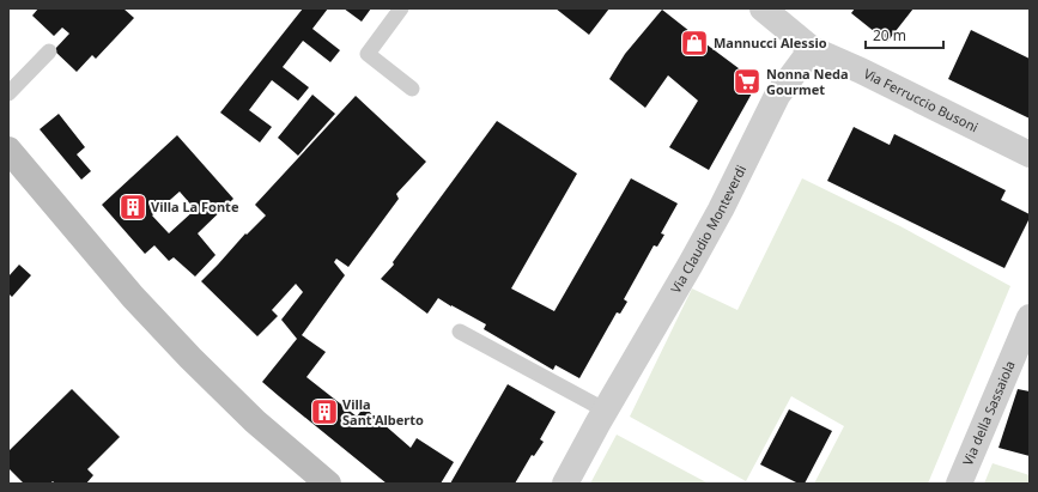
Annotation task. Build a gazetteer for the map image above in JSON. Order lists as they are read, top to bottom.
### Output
{
  "streets": {
    "street": ["Via Ferruccio Busoni", "Via Claudio Monteverdi", "Via della Sassaiola"]
  },
  "crossings": [
    ["Via Ferruccio Busoni", "Via Claudio Monteverdi"]
  ],
  "places": {
    "shop": ["Mannucci Alessio"],
    "supermarket": ["Nonna Neda Gourmet"],
    "building": ["Villa La Fonte", "Villa Sant'Alberto"]
  },
  "scale_bar": "20 m"
}
